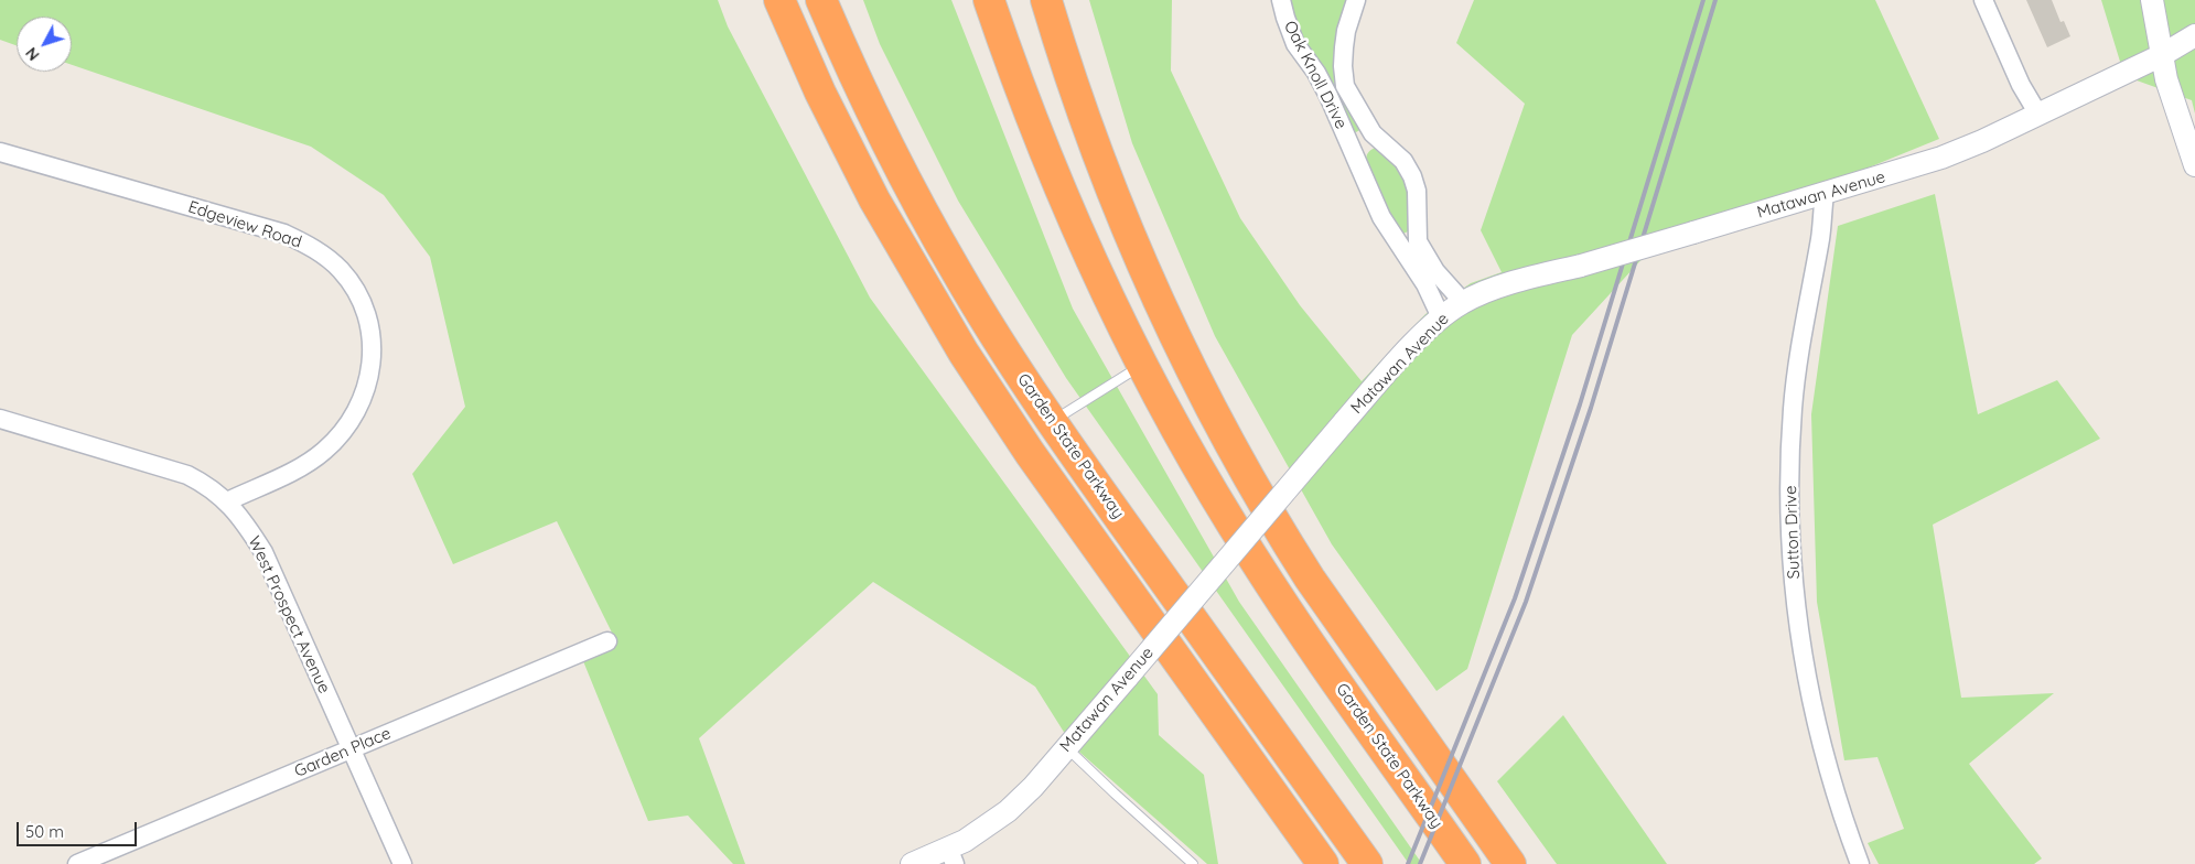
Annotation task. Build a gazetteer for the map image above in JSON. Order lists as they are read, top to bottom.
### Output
{
  "streets": {
    "highway": ["Garden State Parkway"],
    "street": [
      "Oak Knoll Drive",
      "Matawan Avenue",
      "Edgeview Road",
      "Sutton Drive",
      "West Prospect Avenue",
      "Garden Place"
    ]
  },
  "crossings": [
    ["Oak Knoll Drive", "Matawan Avenue"],
    ["Matawan Avenue", "Sutton Drive"],
    ["Edgeview Road", "West Prospect Avenue"],
    ["West Prospect Avenue", "Garden Place"]
  ],
  "scale_bar": "50 m",
  "north": "bottom left"
}
